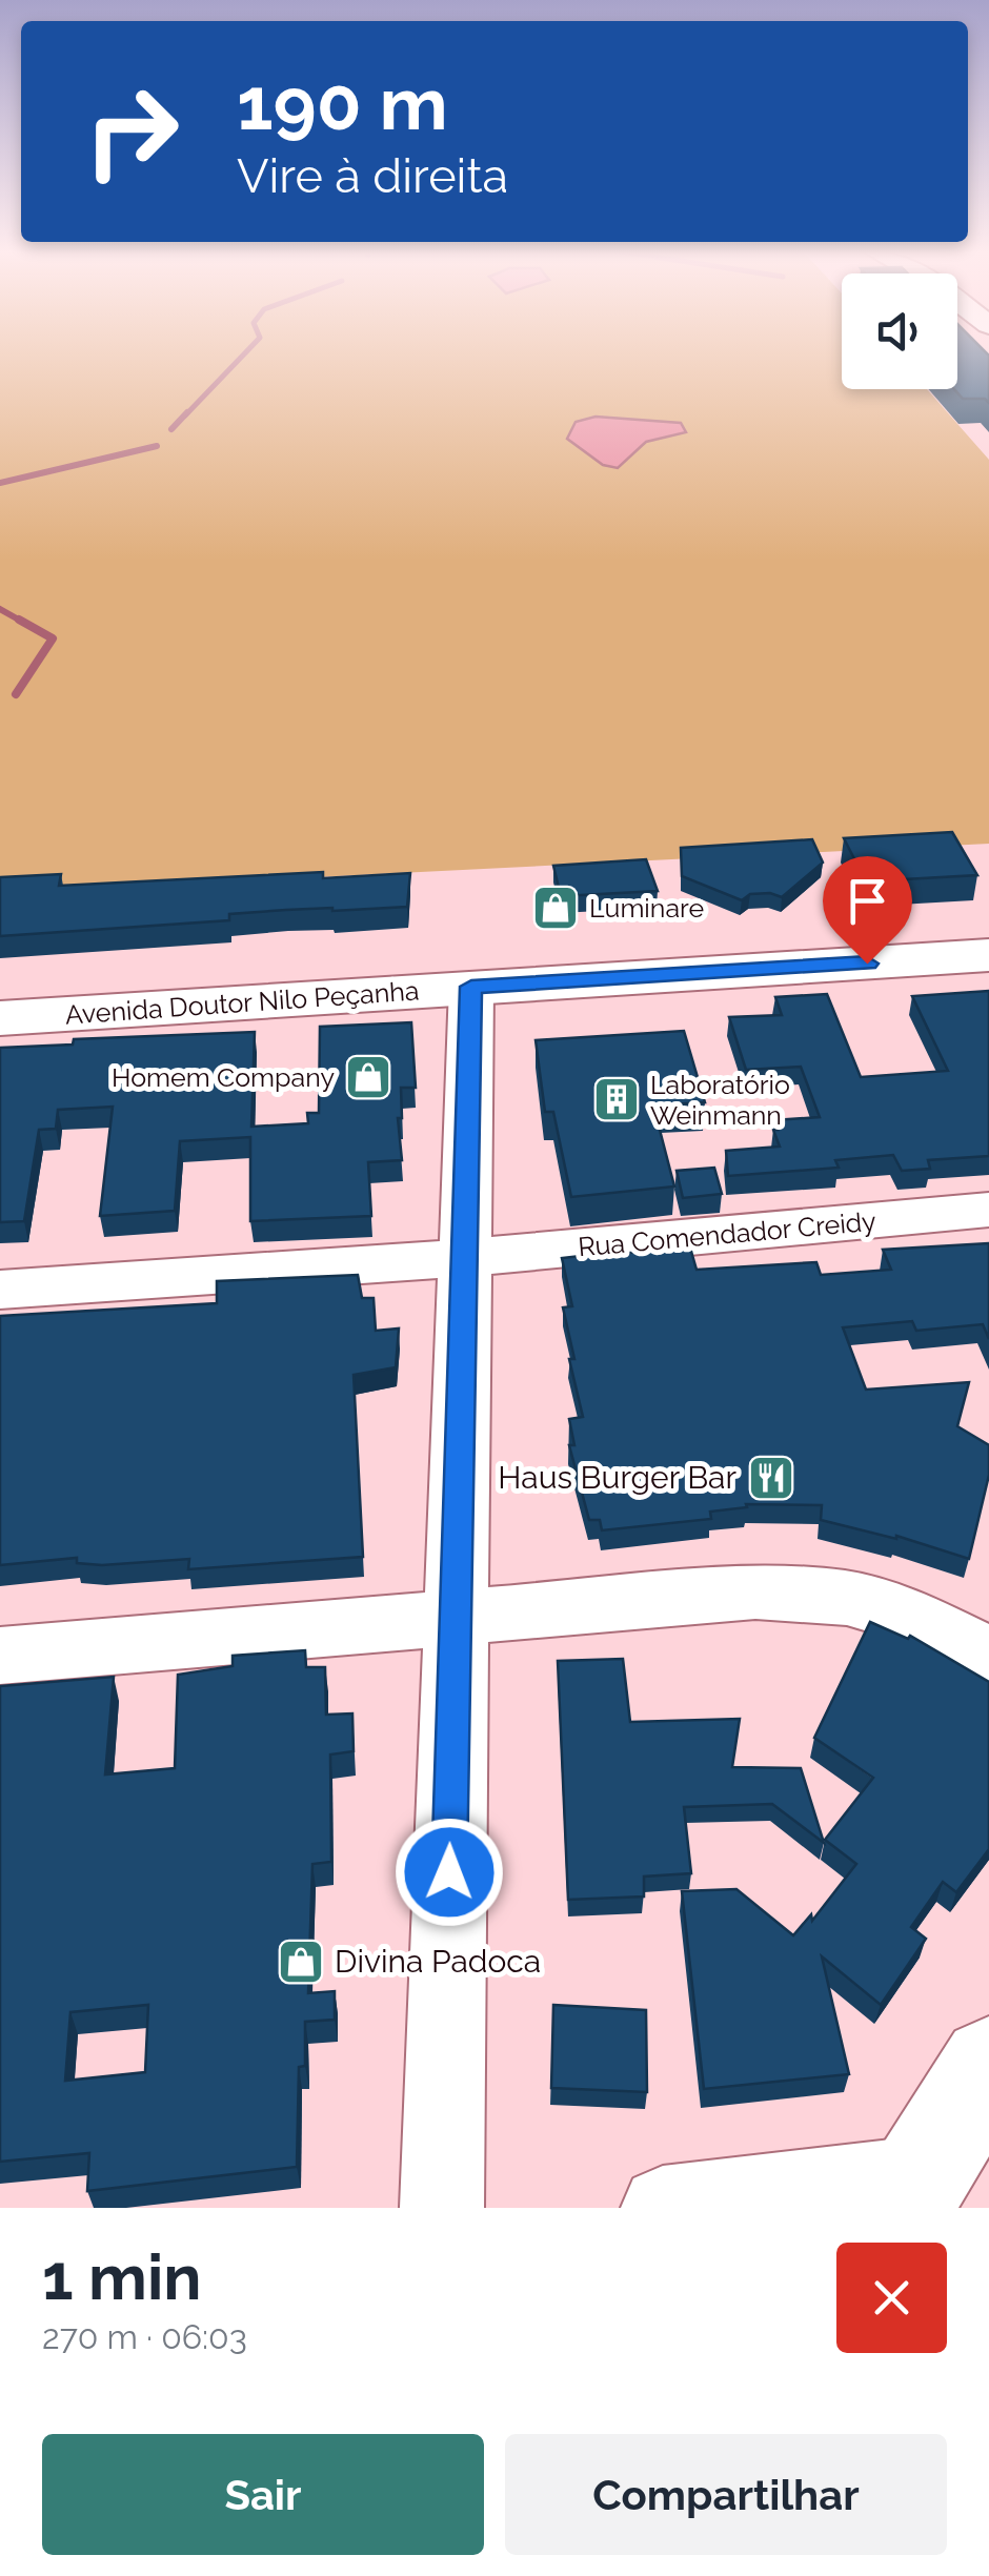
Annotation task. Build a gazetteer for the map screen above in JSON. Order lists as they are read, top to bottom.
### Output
{
  "streets": {
    "main road": ["Avenida Doutor Nilo Peçanha"],
    "street": ["Rua Comendador Creidy"]
  },
  "places": {
    "shop": ["Luminare", "Homem Company", "Divina Padoca"],
    "building": ["Laboratório Weinmann"],
    "restaurant": ["Haus Burger Bar"]
  },
  "page": {
    "turn": ["190 m", "Vire à direita"],
    "heading": ["1 min", "270 m · 06:03"],
    "buttons": ["Sair", "Compartilhar"]
  }
}
